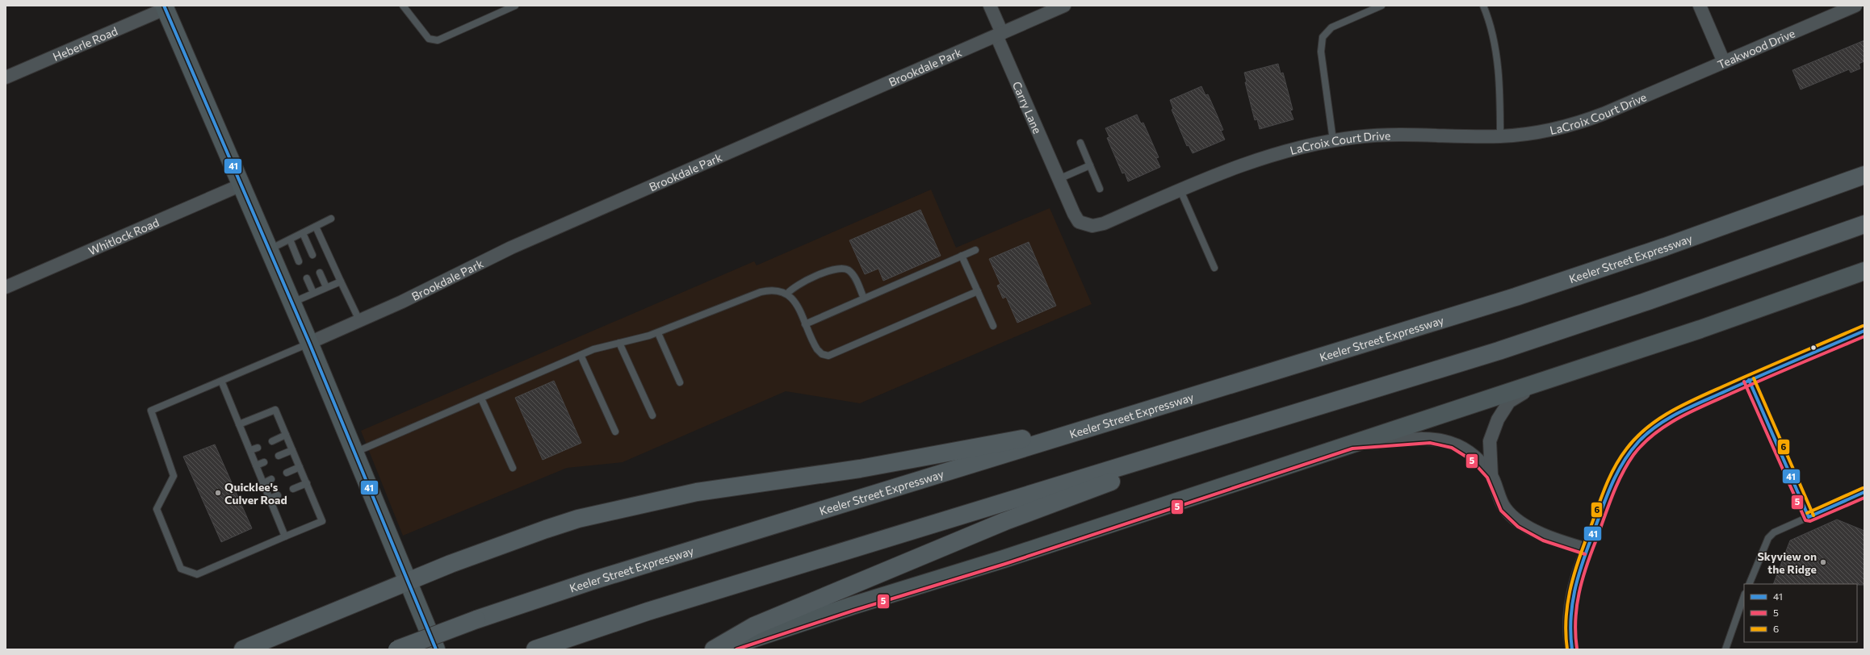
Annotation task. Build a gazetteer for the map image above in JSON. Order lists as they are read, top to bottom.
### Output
{
  "streets": {
    "highway": ["Keeler Street Expressway"],
    "street": [
      "Heberle Road",
      "Teakwood Drive",
      "Brookdale Park",
      "Carry Lane",
      "LaCroix Court Drive",
      "Whitlock Road"
    ]
  },
  "crossings": [
    ["Teakwood Drive", "LaCroix Court Drive"],
    ["Brookdale Park", "Carry Lane"],
    ["Carry Lane", "LaCroix Court Drive"]
  ],
  "places": ["Quicklee's Culver Road", "Skyview on the Ridge"],
  "lines": ["transit line 41", "transit line 6", "transit line 5"],
  "legend": ["41", "5", "6"]
}
